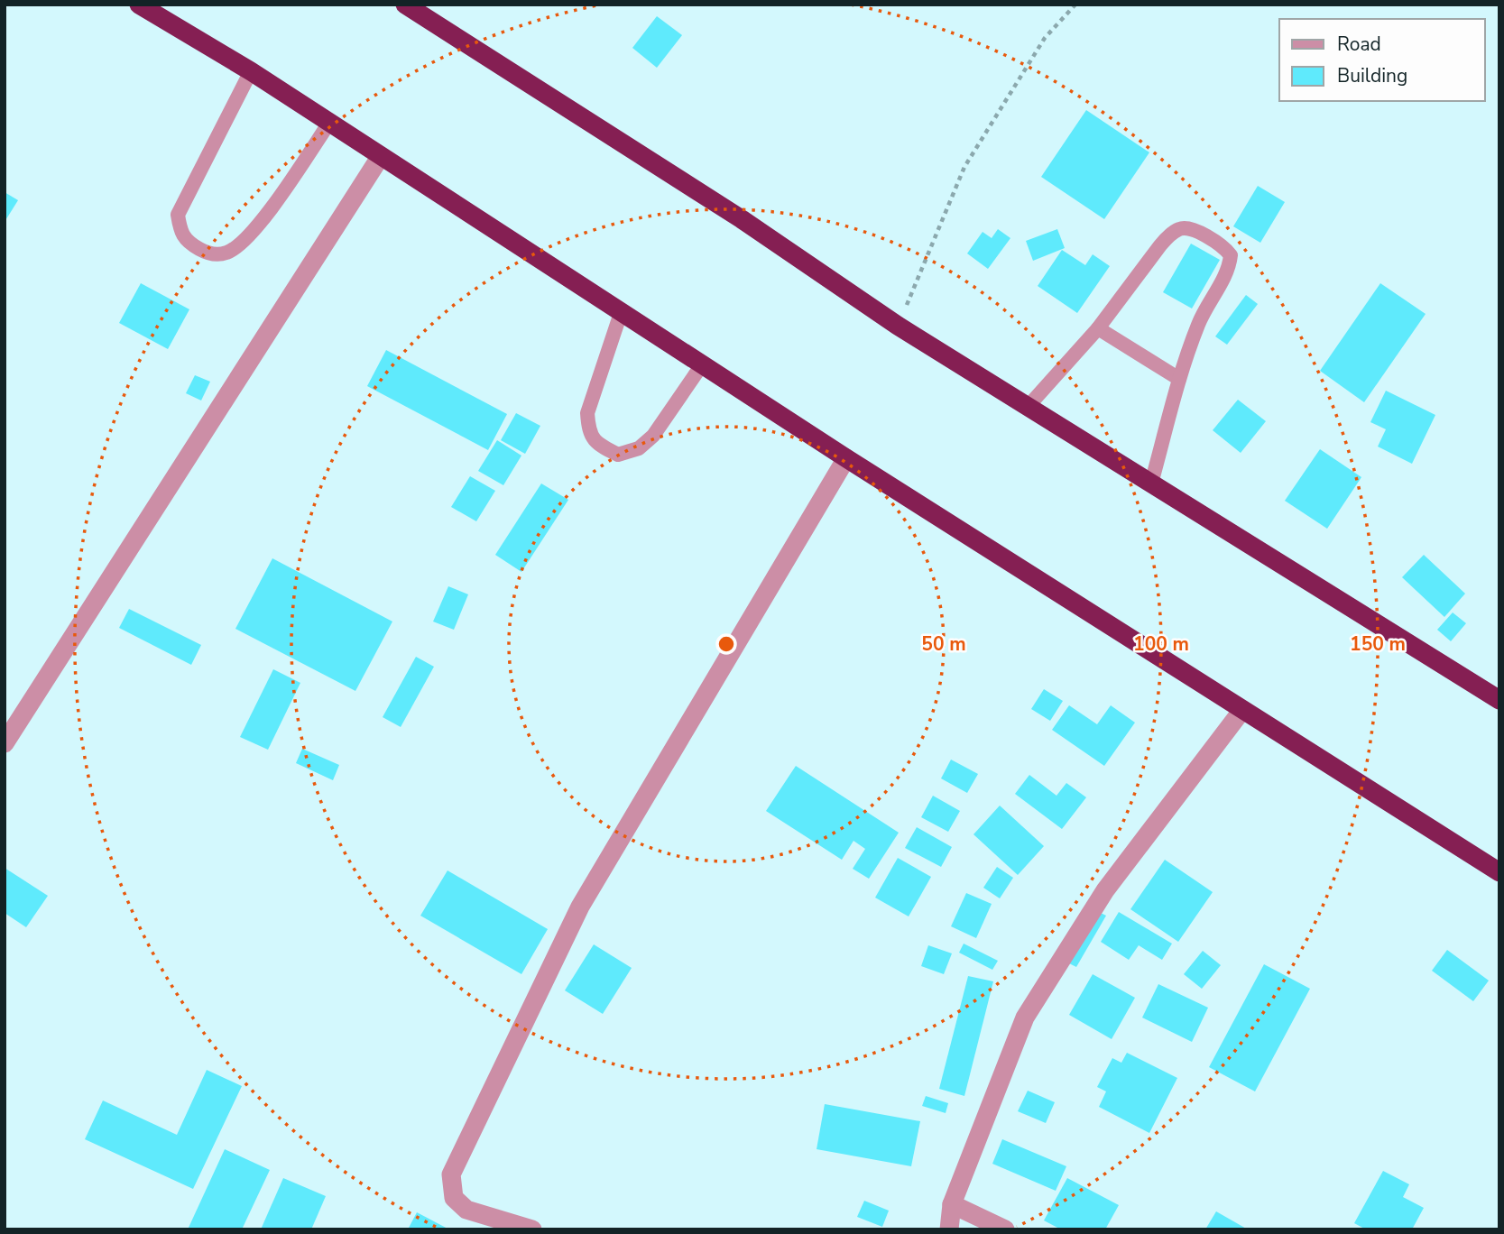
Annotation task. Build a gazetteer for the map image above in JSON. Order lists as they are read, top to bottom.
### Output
{
  "legend": ["Road", "Building"],
  "rings": ["50 m", "100 m", "150 m"]
}
